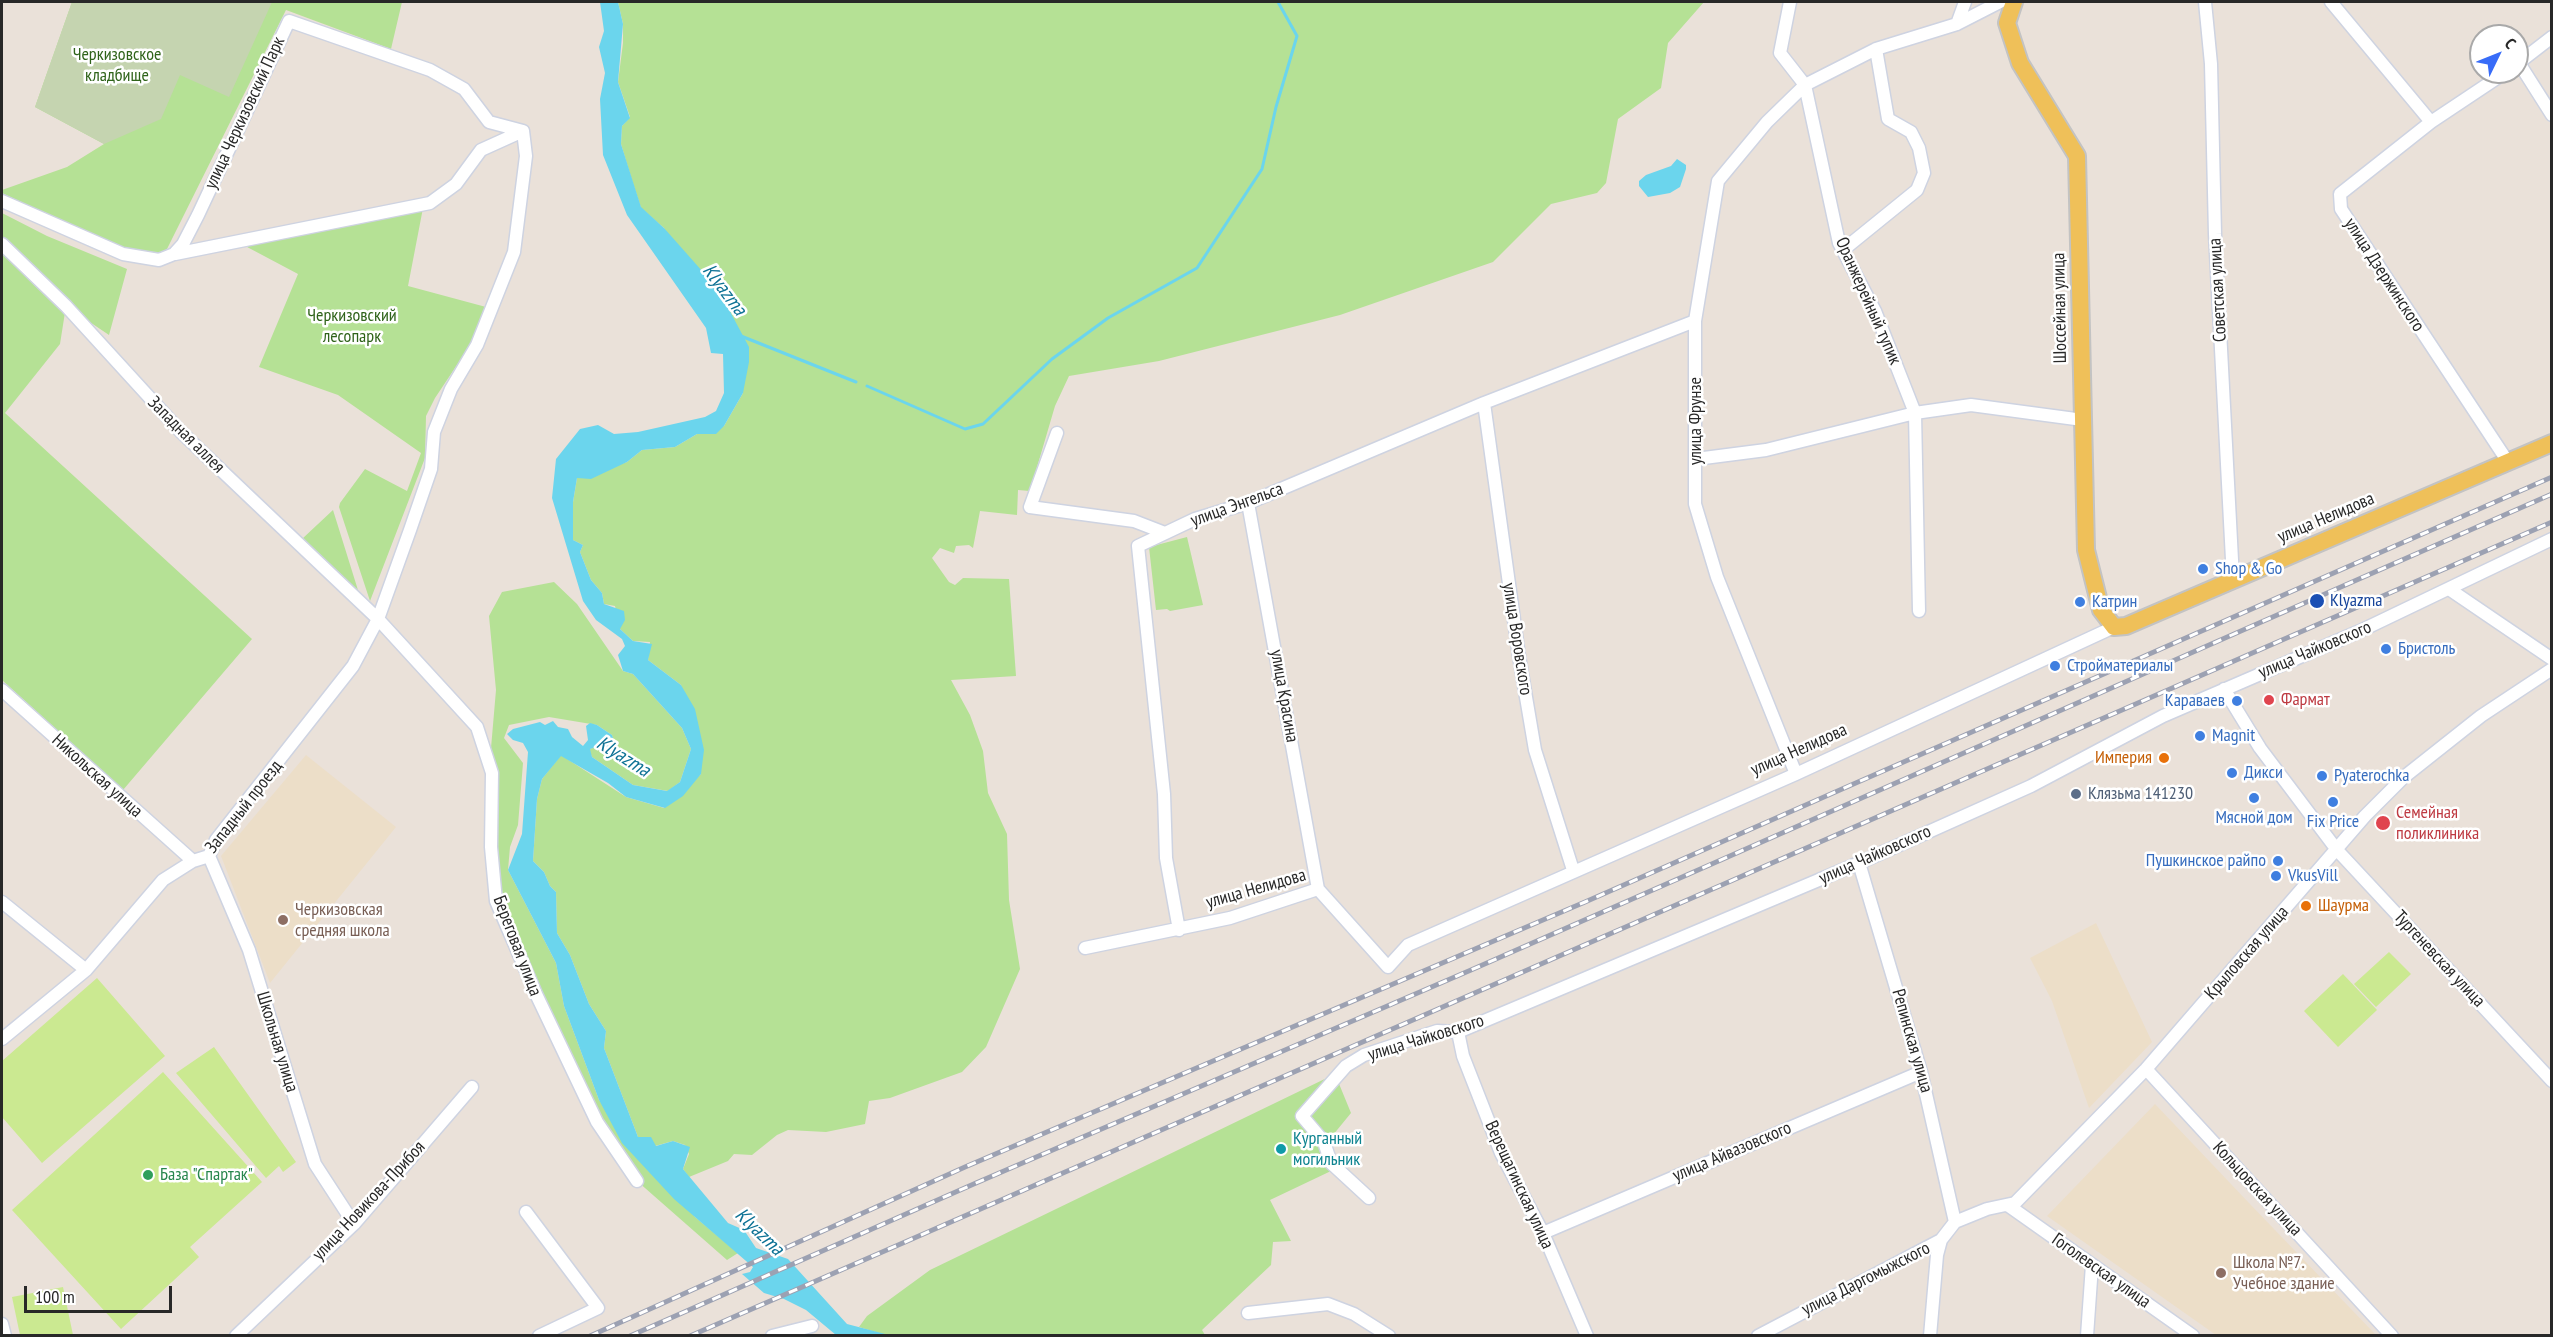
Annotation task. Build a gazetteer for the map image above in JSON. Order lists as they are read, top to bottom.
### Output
{
  "streets": {
    "main road": ["Шоссейная улица", "улица Нелидова"],
    "street": [
      "улица Черкизовский Парк",
      "улица Дзержинского",
      "Советская улица",
      "Оранжерейный тупик",
      "улица Фрунзе",
      "Западная аллея",
      "улица Энгельса",
      "улица Воровского",
      "улица Чайковского",
      "улица Красина",
      "Никольская улица",
      "Западный проезд",
      "Береговая улица",
      "Крыловская улица",
      "Тургеневская улица",
      "Репинская улица",
      "Школьная улица",
      "улица Айвазовского",
      "Верещагинская улица",
      "Кольцовская улица",
      "улица Новикова-Прибоя",
      "Гоголевская улица",
      "улица Даргомыжского"
    ]
  },
  "crossings": [
    ["улица Дзержинского", "улица Нелидова"],
    ["Советская улица", "улица Нелидова"],
    ["Оранжерейный тупик", "улица Фрунзе"],
    ["Шоссейная улица", "улица Нелидова"],
    ["улица Фрунзе", "улица Энгельса"],
    ["улица Фрунзе", "улица Нелидова"],
    ["Западная аллея", "Западный проезд"],
    ["Западная аллея", "Береговая улица"],
    ["улица Энгельса", "улица Нелидова"],
    ["улица Энгельса", "улица Воровского"],
    ["улица Энгельса", "улица Красина"],
    ["улица Нелидова", "улица Воровского"],
    ["улица Нелидова", "улица Красина"],
    ["улица Чайковского", "Тургеневская улица"],
    ["улица Чайковского", "Репинская улица"],
    ["улица Чайковского", "Верещагинская улица"],
    ["Никольская улица", "Западный проезд"],
    ["Западный проезд", "Береговая улица"],
    ["Западный проезд", "Школьная улица"],
    ["Крыловская улица", "Тургеневская улица"],
    ["Крыловская улица", "Кольцовская улица"],
    ["Крыловская улица", "Гоголевская улица"],
    ["Репинская улица", "улица Айвазовского"],
    ["Школьная улица", "улица Новикова-Прибоя"],
    ["улица Айвазовского", "Верещагинская улица"]
  ],
  "water": ["Klyazma"],
  "parks": ["Черкизовское кладбище", "Черкизовский лесопарк"],
  "places": [
    "Shop & Go",
    "Klyazma",
    "Катрин",
    "Бристоль",
    "Стройматериалы",
    "Фармат",
    "Караваев",
    "Magnit",
    "Империя",
    "Дикси",
    "Pyaterochka",
    "Клязьма 141230",
    "Мясной дом",
    "Fix Price",
    "Семейная поликлиника",
    "Пушкинское райпо",
    "VkusVill",
    "Шаурма",
    "Черкизовская средняя школа",
    "Курганный могильник",
    "База \"Спартак\"",
    "Школа №7. Учебное здание"
  ],
  "scale_bar": "100 m",
  "north": "top right"
}
